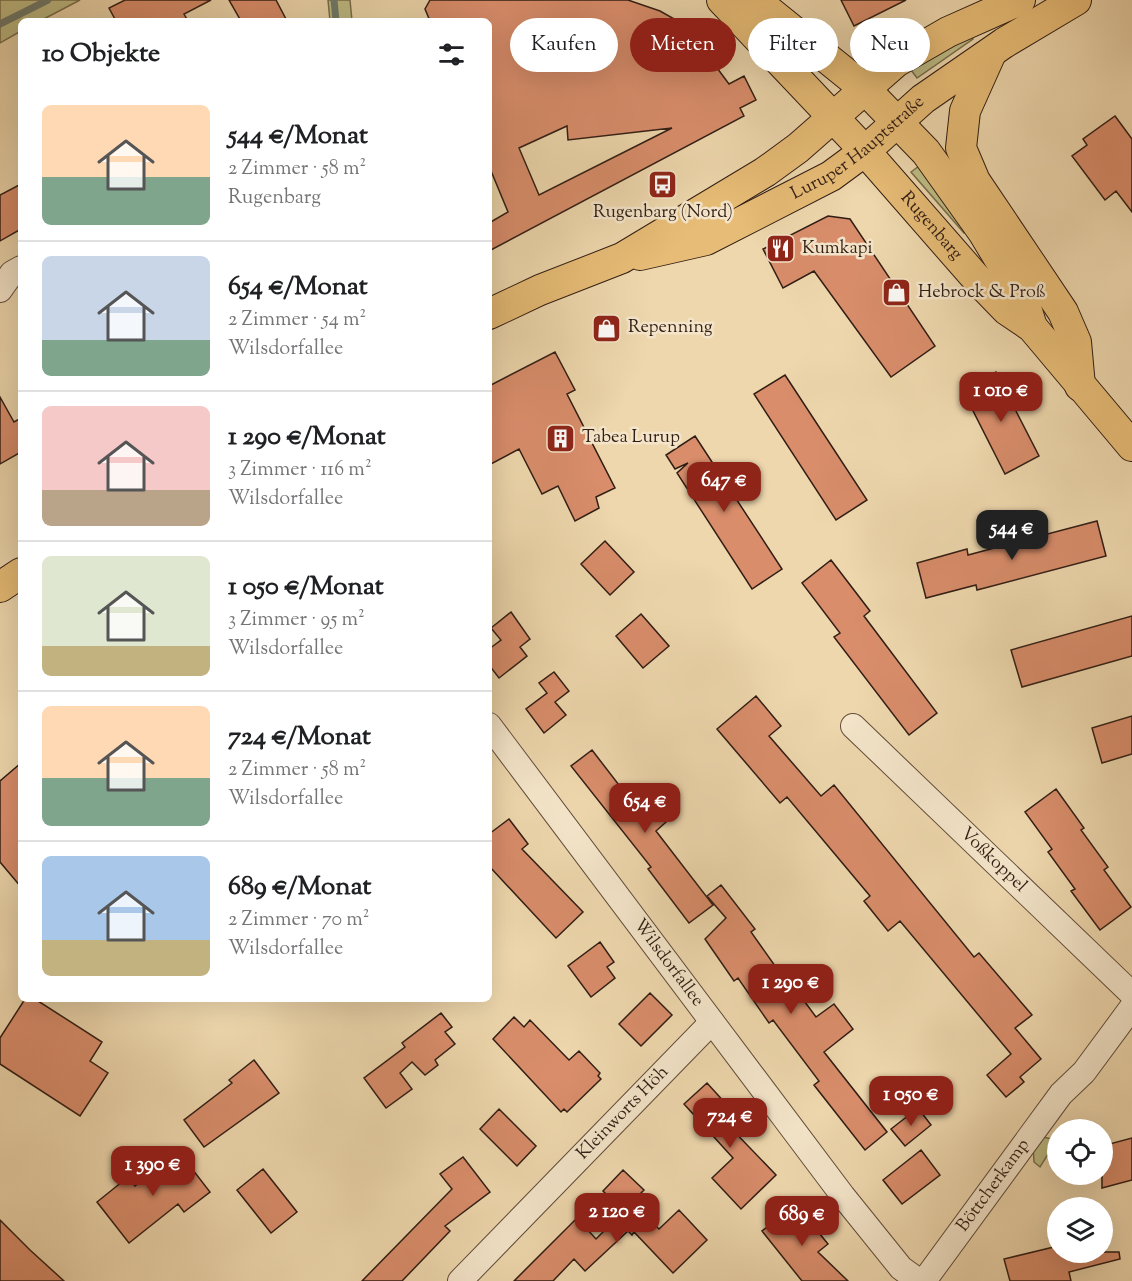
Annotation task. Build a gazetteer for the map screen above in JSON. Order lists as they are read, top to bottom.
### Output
{
  "streets": {
    "main road": ["Luruper Hauptstraße", "Rugenbarg"],
    "street": [
      "Voßkoppel",
      "Wilsdorfallee",
      "Kleinworts Höh",
      "Böttcherkamp"
    ]
  },
  "crossings": [
    ["Luruper Hauptstraße", "Rugenbarg"],
    ["Wilsdorfallee", "Kleinworts Höh"]
  ],
  "places": {
    "bus stop": ["Rugenbarg (Nord)"],
    "restaurant": ["Kumkapi"],
    "shop": ["Hebrock & Proß", "Repenning"],
    "building": ["Tabea Lurup"]
  },
  "page": {
    "chip": [
      "Kaufen",
      "Mieten",
      "Filter",
      "Neu"
    ],
    "heading": "10 Objekte",
    "list": [
      {
        "name": "544 €/Monat",
        "note": "2 Zimmer · 58 m² · Rugenbarg"
      },
      {
        "name": "654 €/Monat",
        "note": "2 Zimmer · 54 m² · Wilsdorfallee"
      },
      {
        "name": "1 290 €/Monat",
        "note": "3 Zimmer · 116 m² · Wilsdorfallee"
      },
      {
        "name": "1 050 €/Monat",
        "note": "3 Zimmer · 95 m² · Wilsdorfallee"
      },
      {
        "name": "724 €/Monat",
        "note": "2 Zimmer · 58 m² · Wilsdorfallee"
      },
      {
        "name": "689 €/Monat",
        "note": "2 Zimmer · 70 m² · Wilsdorfallee"
      }
    ],
    "price": [
      "1 010 €",
      "647 €",
      "544 €",
      "654 €",
      "1 290 €",
      "1 050 €",
      "724 €",
      "1 390 €",
      "2 120 €",
      "689 €"
    ]
  }
}
